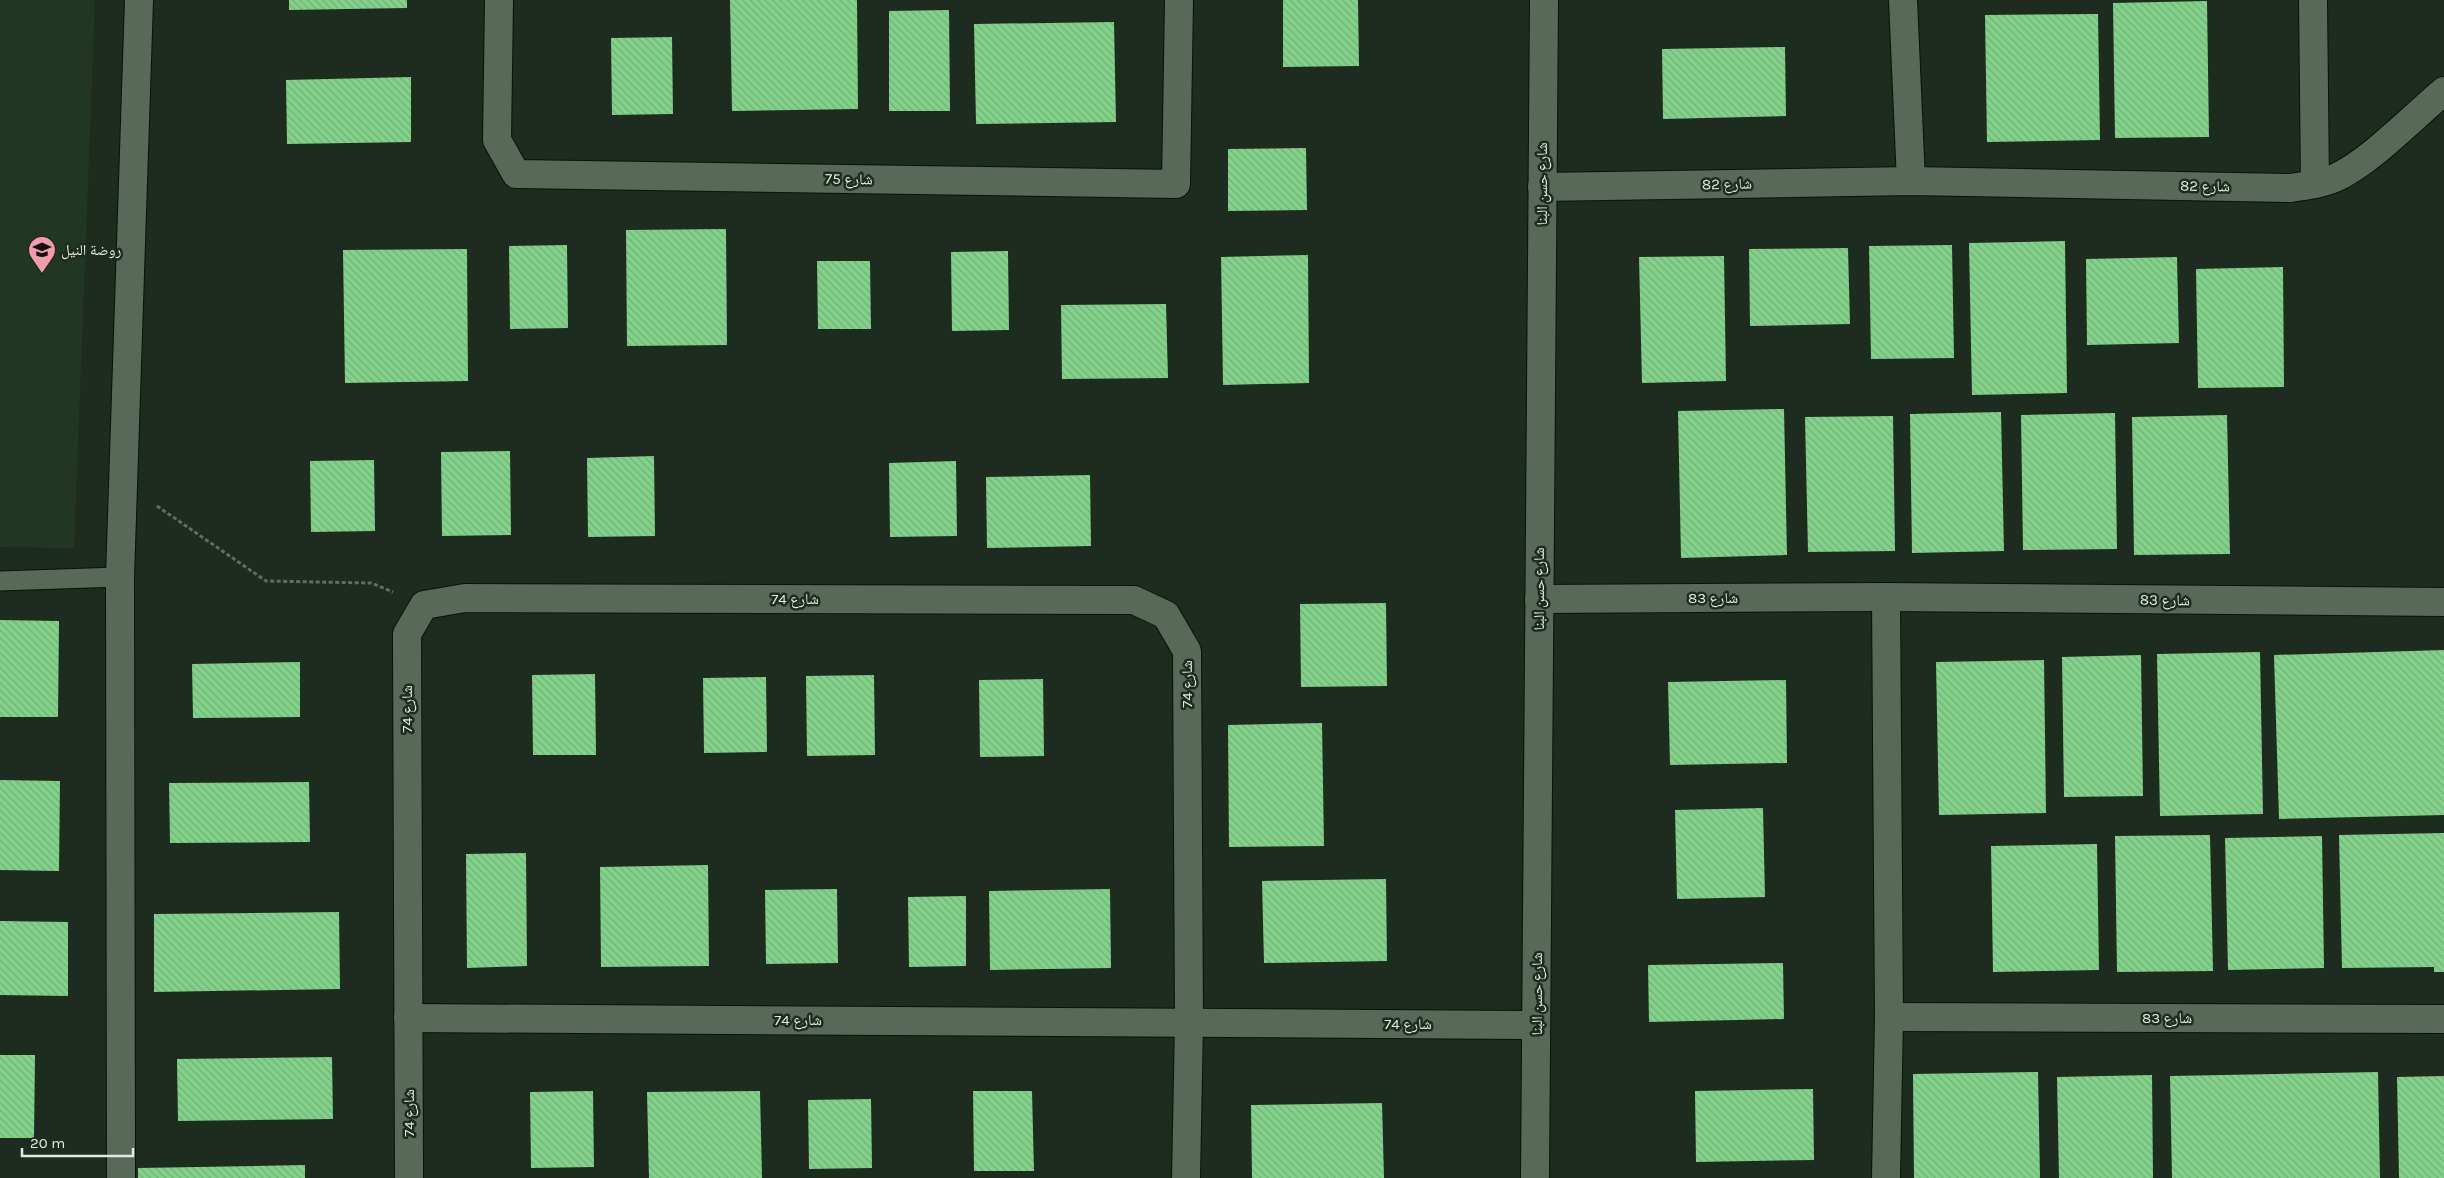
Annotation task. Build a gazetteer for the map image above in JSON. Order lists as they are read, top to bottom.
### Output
{
  "streets": {
    "street": [
      "شارع 75",
      "شارع حسن البنا",
      "شارع 82",
      "شارع 83",
      "شارع 74"
    ]
  },
  "crossings": [
    ["شارع حسن البنا", "شارع 82"],
    ["شارع حسن البنا", "شارع 83"],
    ["شارع حسن البنا", "شارع 74"]
  ],
  "places": {
    "school or university": ["روضة النيل"]
  },
  "scale_bar": "20 m"
}
